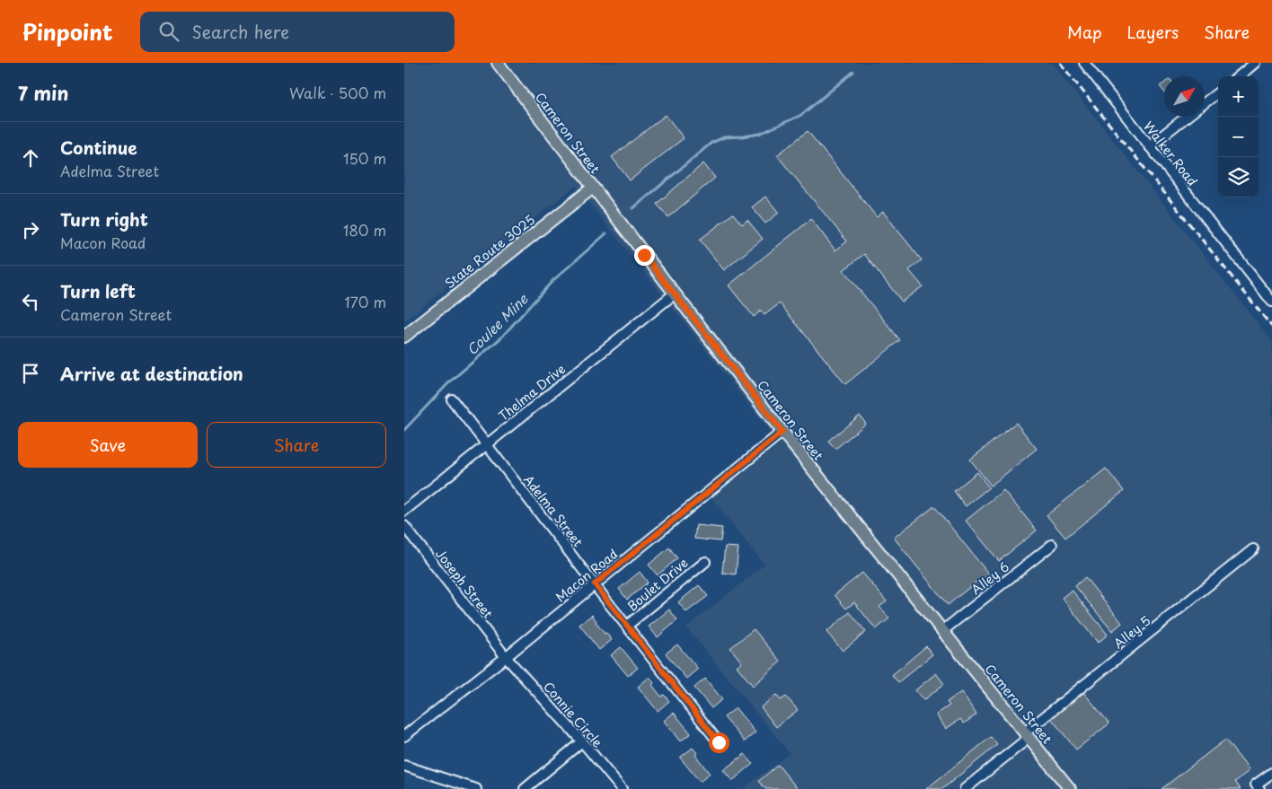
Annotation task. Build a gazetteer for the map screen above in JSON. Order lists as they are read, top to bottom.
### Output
{
  "streets": {
    "main road": ["Cameron Street", "State Route 3025"],
    "street": [
      "Walker Road",
      "Thelma Drive",
      "Adelma Street",
      "Macon Road",
      "Alley 6",
      "Joseph Street",
      "Boulet Drive",
      "Alley 5",
      "Connie Circle"
    ]
  },
  "crossings": [
    ["Cameron Street", "State Route 3025"],
    ["Cameron Street", "Thelma Drive"],
    ["Cameron Street", "Macon Road"],
    ["Cameron Street", "Alley 6"],
    ["Cameron Street", "Alley 5"],
    ["Thelma Drive", "Adelma Street"],
    ["Adelma Street", "Macon Road"],
    ["Adelma Street", "Boulet Drive"],
    ["Macon Road", "Joseph Street"],
    ["Macon Road", "Connie Circle"],
    ["Joseph Street", "Connie Circle"]
  ],
  "water": ["Coulee Mine"],
  "north": "top right",
  "page": {
    "header": "Pinpoint",
    "search": "Search here",
    "nav": ["Map", "Layers", "Share"],
    "heading": ["7 min", "Walk · 500 m"],
    "map_buttons": ["+", "−"],
    "list": [
      ["Continue", "Adelma Street", "150 m"],
      ["Turn right", "Macon Road", "180 m"],
      ["Turn left", "Cameron Street", "170 m"],
      "Arrive at destination"
    ],
    "buttons": ["Save", "Share"]
  }
}
